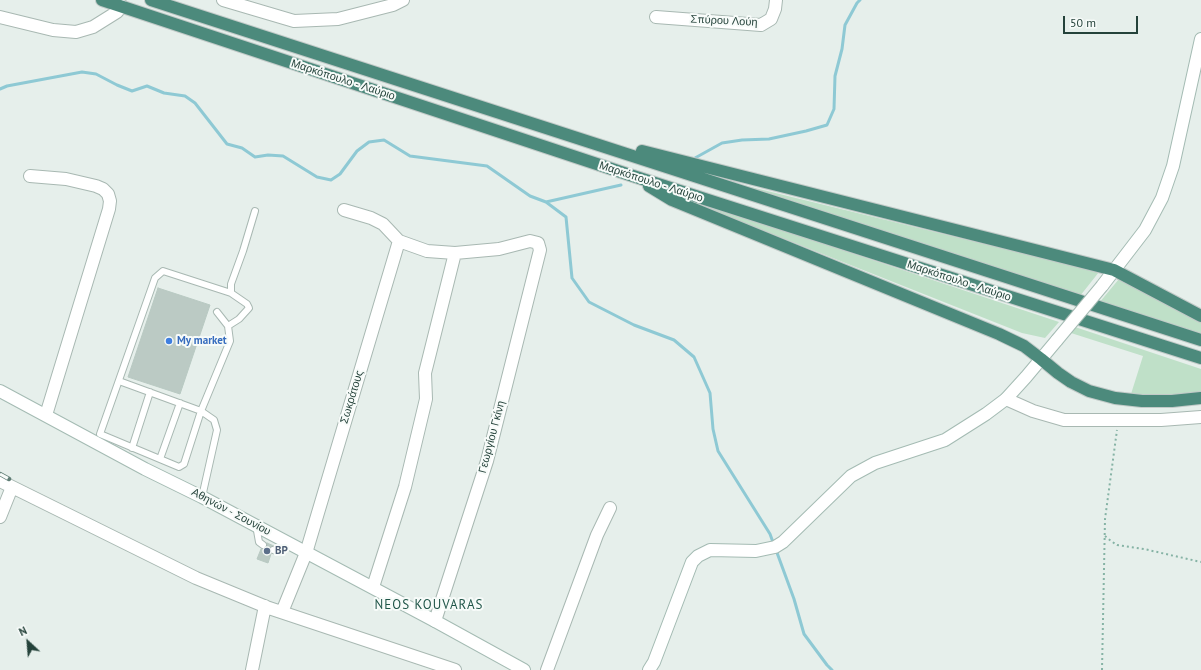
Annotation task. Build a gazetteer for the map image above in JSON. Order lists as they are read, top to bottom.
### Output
{
  "streets": {
    "highway": ["Μαρκόπουλο - Λαύριο"],
    "street": [
      "Σπύρου Λούη",
      "Σωκράτους",
      "Γεωργίου Γκίνη",
      "Αθηνών - Σουνίου"
    ]
  },
  "crossings": [
    ["Σωκράτους", "Αθηνών - Σουνίου"],
    ["Γεωργίου Γκίνη", "Αθηνών - Σουνίου"]
  ],
  "districts": ["NEOS KOUVARAS"],
  "places": ["My market", "BP"],
  "scale_bar": "50 m",
  "north": "top left"
}
